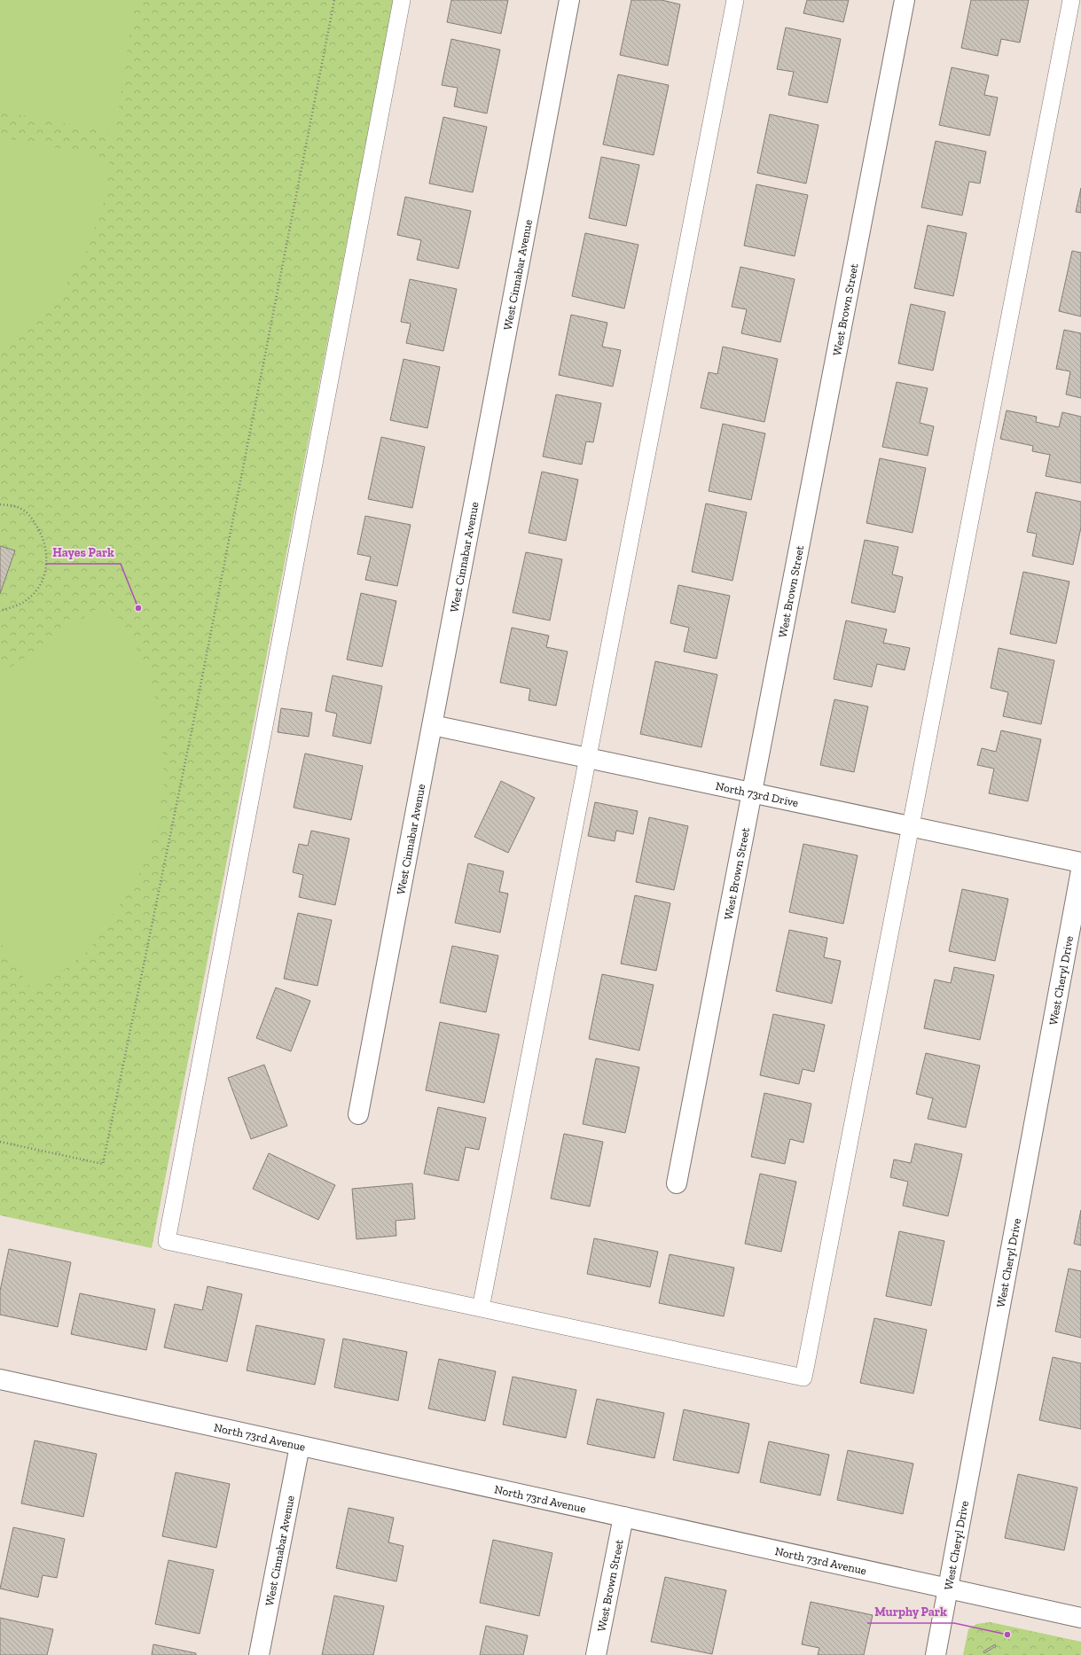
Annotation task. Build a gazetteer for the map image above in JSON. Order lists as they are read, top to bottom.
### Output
{
  "streets": {
    "street": [
      "West Cinnabar Avenue",
      "West Brown Street",
      "North 73rd Drive",
      "West Cheryl Drive",
      "North 73rd Avenue"
    ]
  },
  "crossings": [
    ["West Cinnabar Avenue", "North 73rd Drive"],
    ["West Cinnabar Avenue", "North 73rd Avenue"],
    ["West Brown Street", "North 73rd Drive"],
    ["West Brown Street", "North 73rd Avenue"],
    ["West Cheryl Drive", "North 73rd Avenue"]
  ],
  "places": ["Hayes Park", "Murphy Park"]
}
